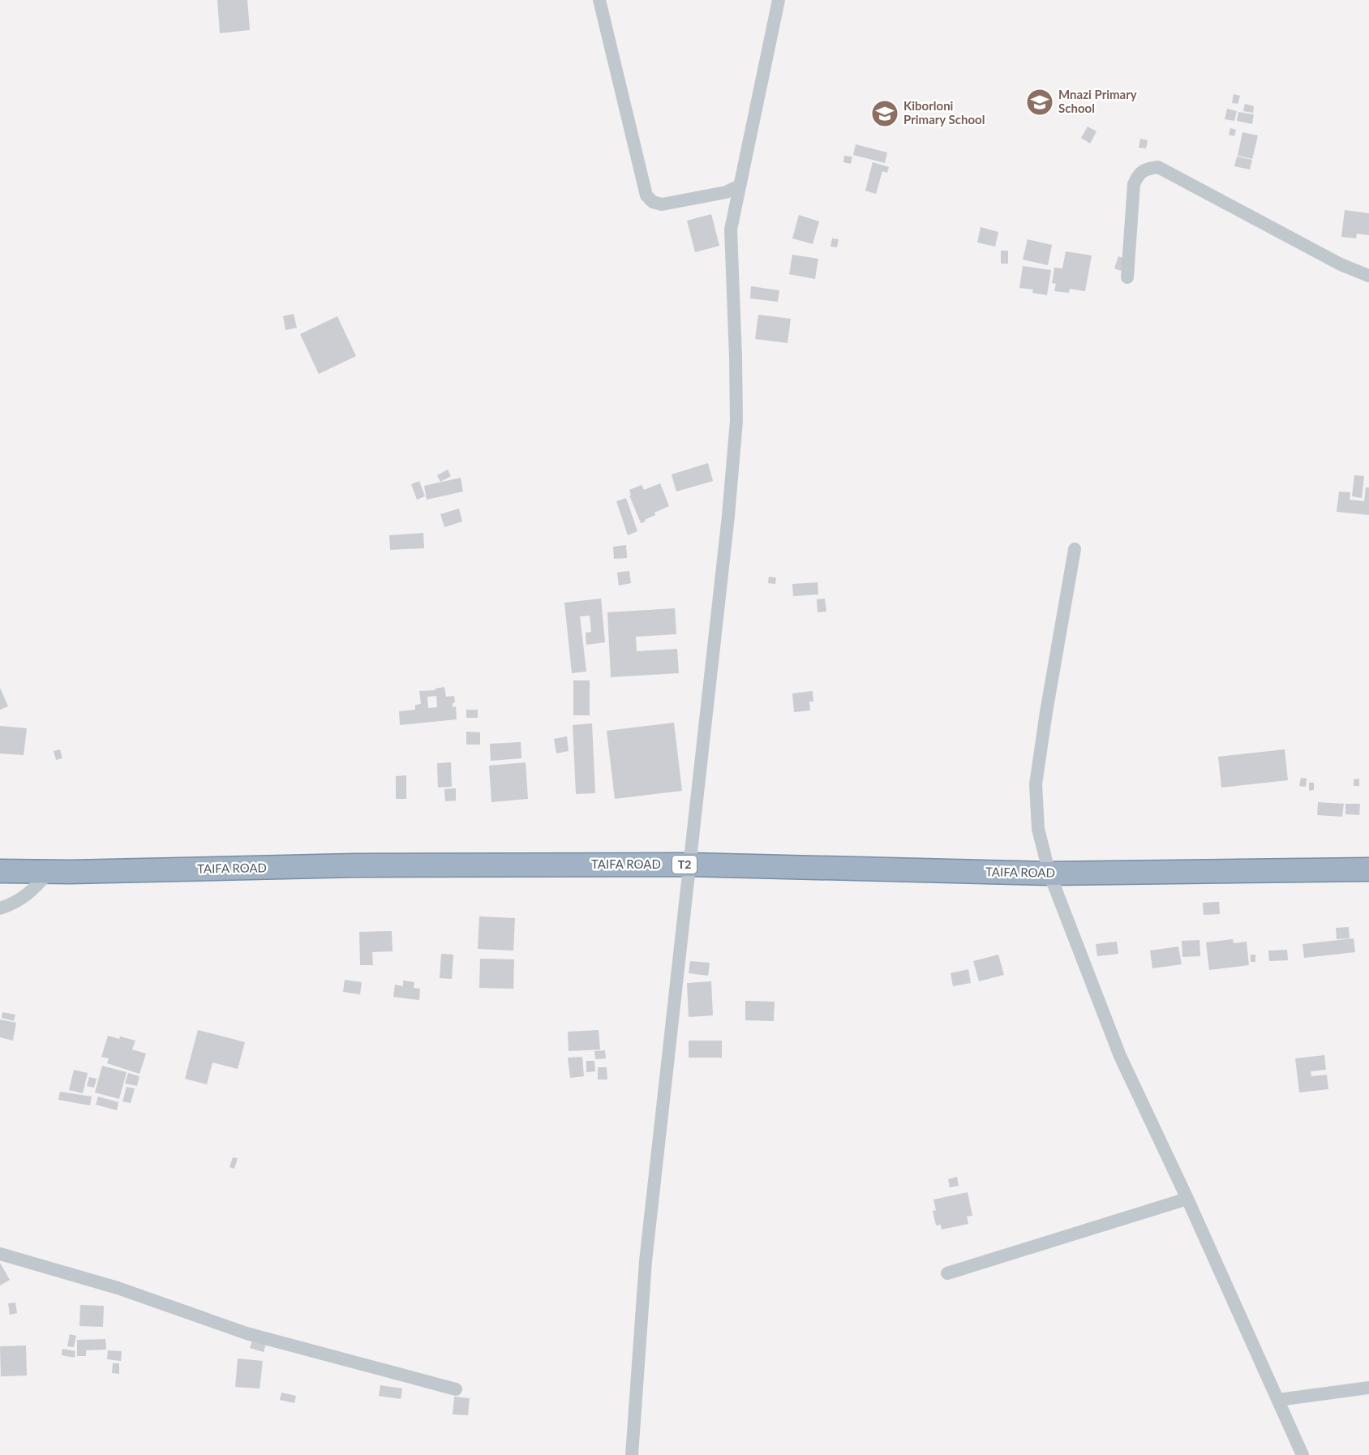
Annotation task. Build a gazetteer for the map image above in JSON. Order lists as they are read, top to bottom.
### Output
{
  "streets": {
    "highway": ["TAIFA ROAD", "T2"]
  },
  "places": {
    "school or university": ["Mnazi Primary School", "Kiborloni Primary School"]
  }
}
